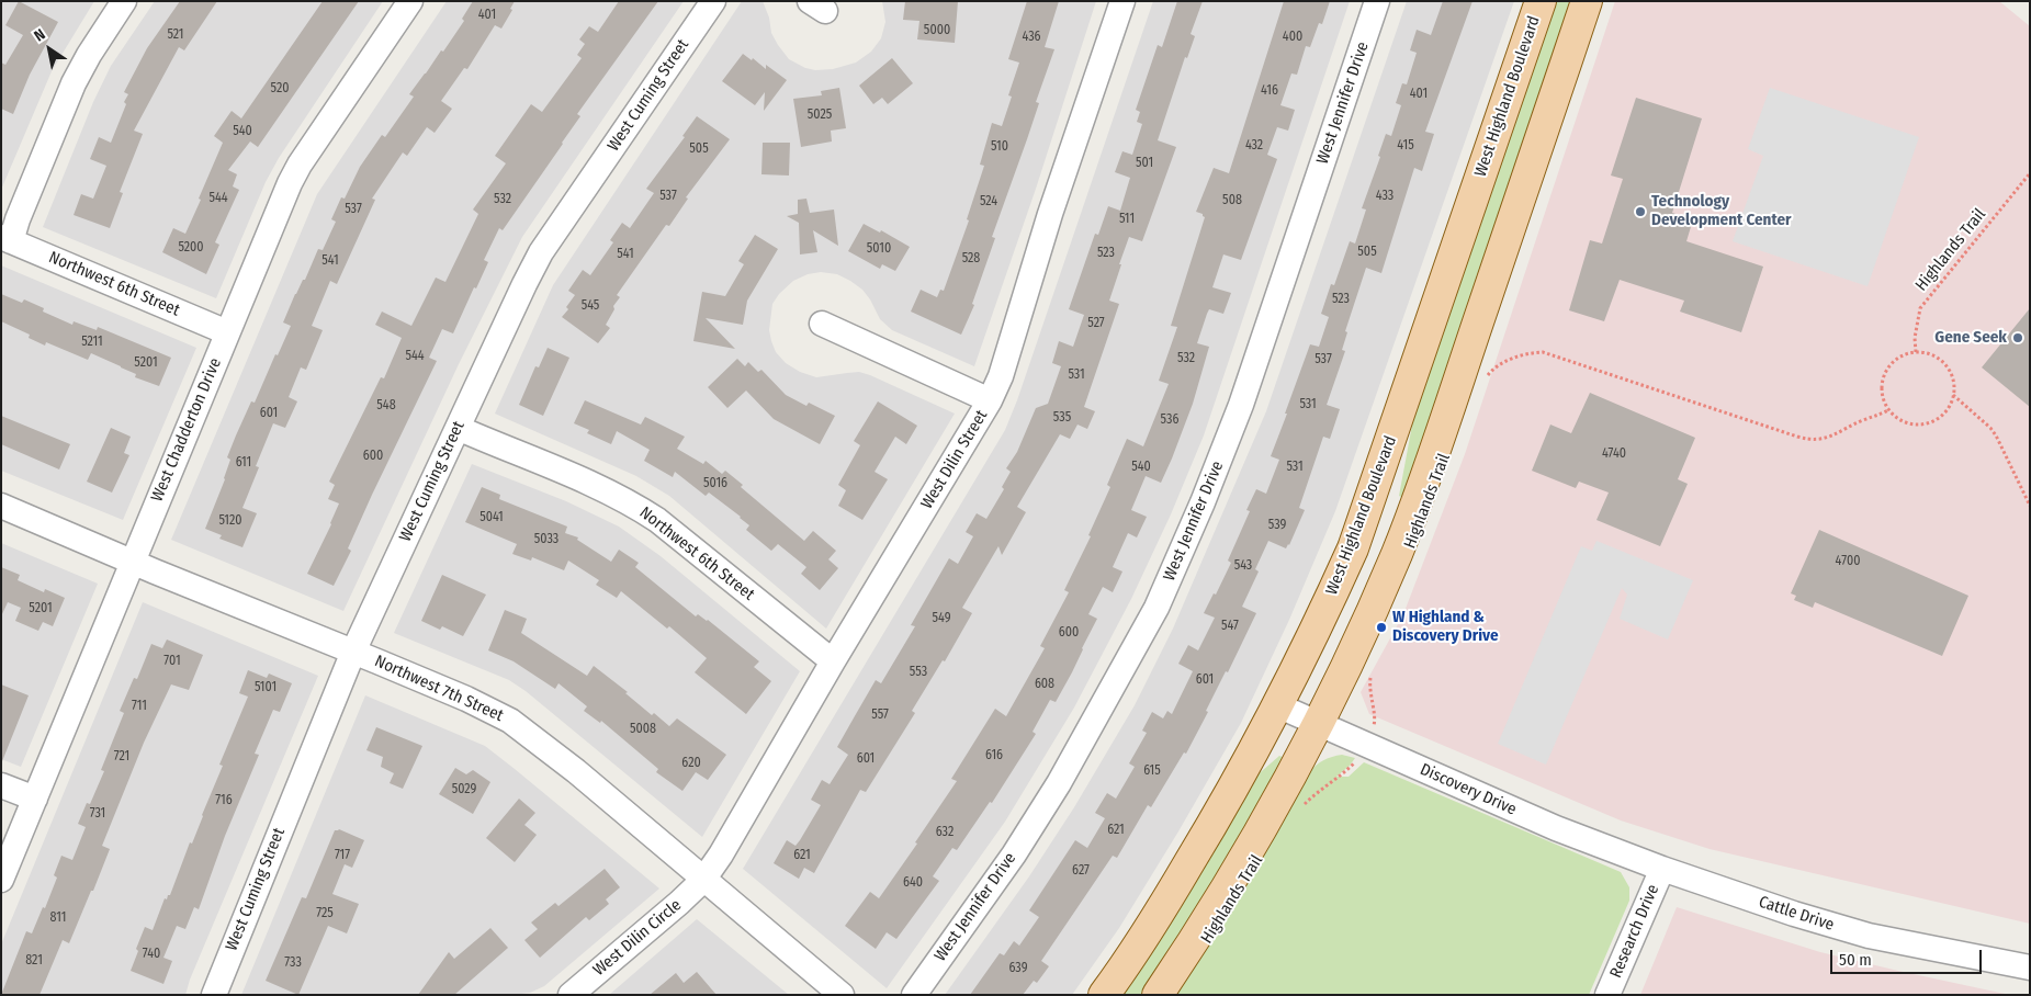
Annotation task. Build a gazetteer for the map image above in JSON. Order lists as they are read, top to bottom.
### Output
{
  "streets": {
    "main road": ["West Highland Boulevard"],
    "street": [
      "West Cuming Street",
      "West Jennifer Drive",
      "Northwest 6th Street",
      "West Chadderton Drive",
      "West Dilin Street",
      "Northwest 7th Street",
      "Discovery Drive",
      "Cattle Drive",
      "Research Drive",
      "West Dilin Circle"
    ],
    "path": ["Highlands Trail"]
  },
  "crossings": [
    ["West Cuming Street", "Northwest 6th Street"],
    ["West Cuming Street", "Northwest 7th Street"],
    ["West Highland Boulevard", "Discovery Drive"],
    ["Northwest 6th Street", "West Chadderton Drive"],
    ["Northwest 6th Street", "West Dilin Street"],
    ["West Chadderton Drive", "Northwest 7th Street"],
    ["West Dilin Street", "Northwest 7th Street"],
    ["West Dilin Street", "West Dilin Circle"],
    ["Northwest 7th Street", "West Dilin Circle"],
    ["Discovery Drive", "Cattle Drive"],
    ["Discovery Drive", "Research Drive"],
    ["Cattle Drive", "Research Drive"]
  ],
  "places": ["Technology Development Center", "Gene Seek", "W Highland & Discovery Drive"],
  "house_numbers": [
    "401",
    "5000",
    "521",
    "436",
    "400",
    "520",
    "416",
    "401",
    "5025",
    "540",
    "432",
    "415",
    "510",
    "505",
    "501",
    "537",
    "433",
    "544",
    "532",
    "508",
    "524",
    "537",
    "511",
    "5200",
    "5010",
    "505",
    "523",
    "541",
    "528",
    "541",
    "523",
    "545",
    "527",
    "5211",
    "544",
    "532",
    "537",
    "5201",
    "531",
    "531",
    "548",
    "601",
    "535",
    "536",
    "4740",
    "600",
    "611",
    "540",
    "531",
    "5016",
    "5041",
    "5120",
    "539",
    "5033",
    "4700",
    "543",
    "5201",
    "549",
    "547",
    "600",
    "701",
    "553",
    "601",
    "608",
    "5101",
    "711",
    "557",
    "5008",
    "616",
    "721",
    "601",
    "620",
    "615",
    "5029",
    "716",
    "731",
    "621",
    "632",
    "717",
    "621",
    "627",
    "640",
    "725",
    "811",
    "740",
    "821",
    "733",
    "639"
  ],
  "scale_bar": "50 m",
  "north": "top left"
}
